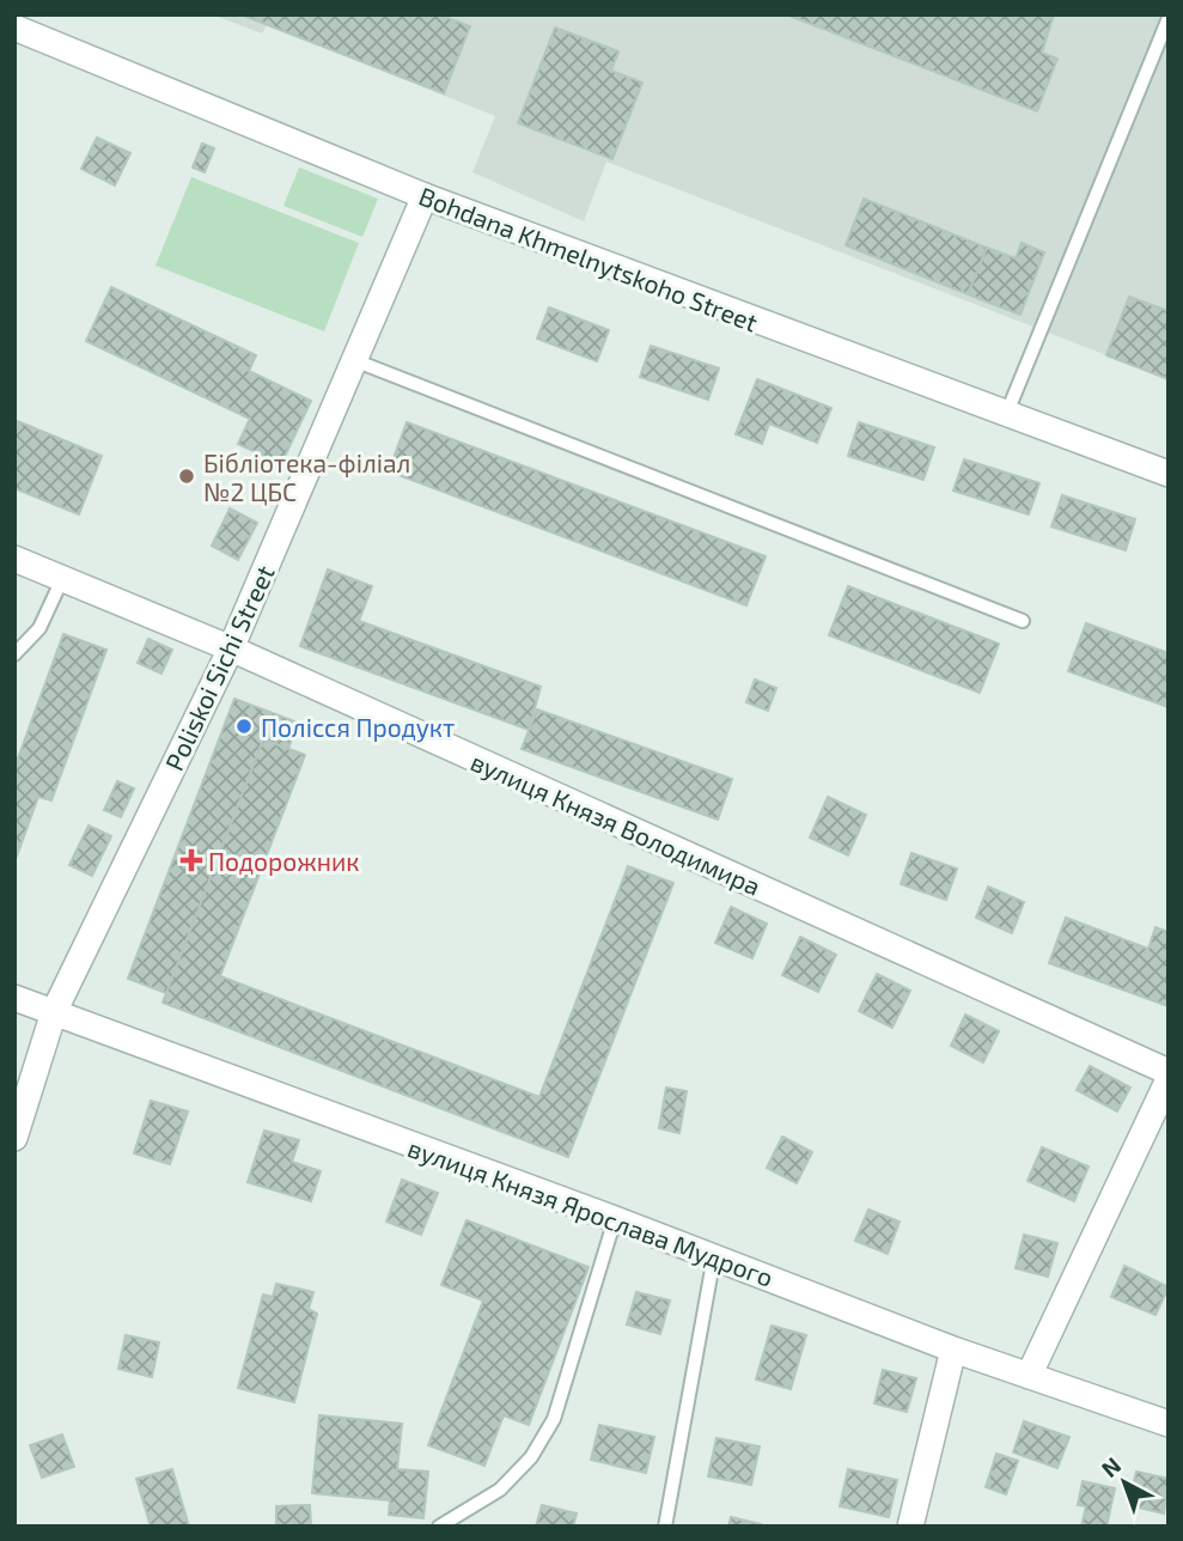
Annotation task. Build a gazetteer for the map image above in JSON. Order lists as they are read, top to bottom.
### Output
{
  "streets": {
    "street": [
      "Bohdana Khmelnytskoho Street",
      "Poliskoi Sichi Street",
      "вулиця Князя Володимира",
      "вулиця Князя Ярослава Мудрого"
    ]
  },
  "crossings": [
    ["Bohdana Khmelnytskoho Street", "Poliskoi Sichi Street"],
    ["Poliskoi Sichi Street", "вулиця Князя Володимира"],
    ["Poliskoi Sichi Street", "вулиця Князя Ярослава Мудрого"]
  ],
  "places": {
    "other": ["Бібліотека-філіал №2 ЦБС", "Полісся Продукт"],
    "health": ["Подорожник"]
  },
  "north": "top left"
}
